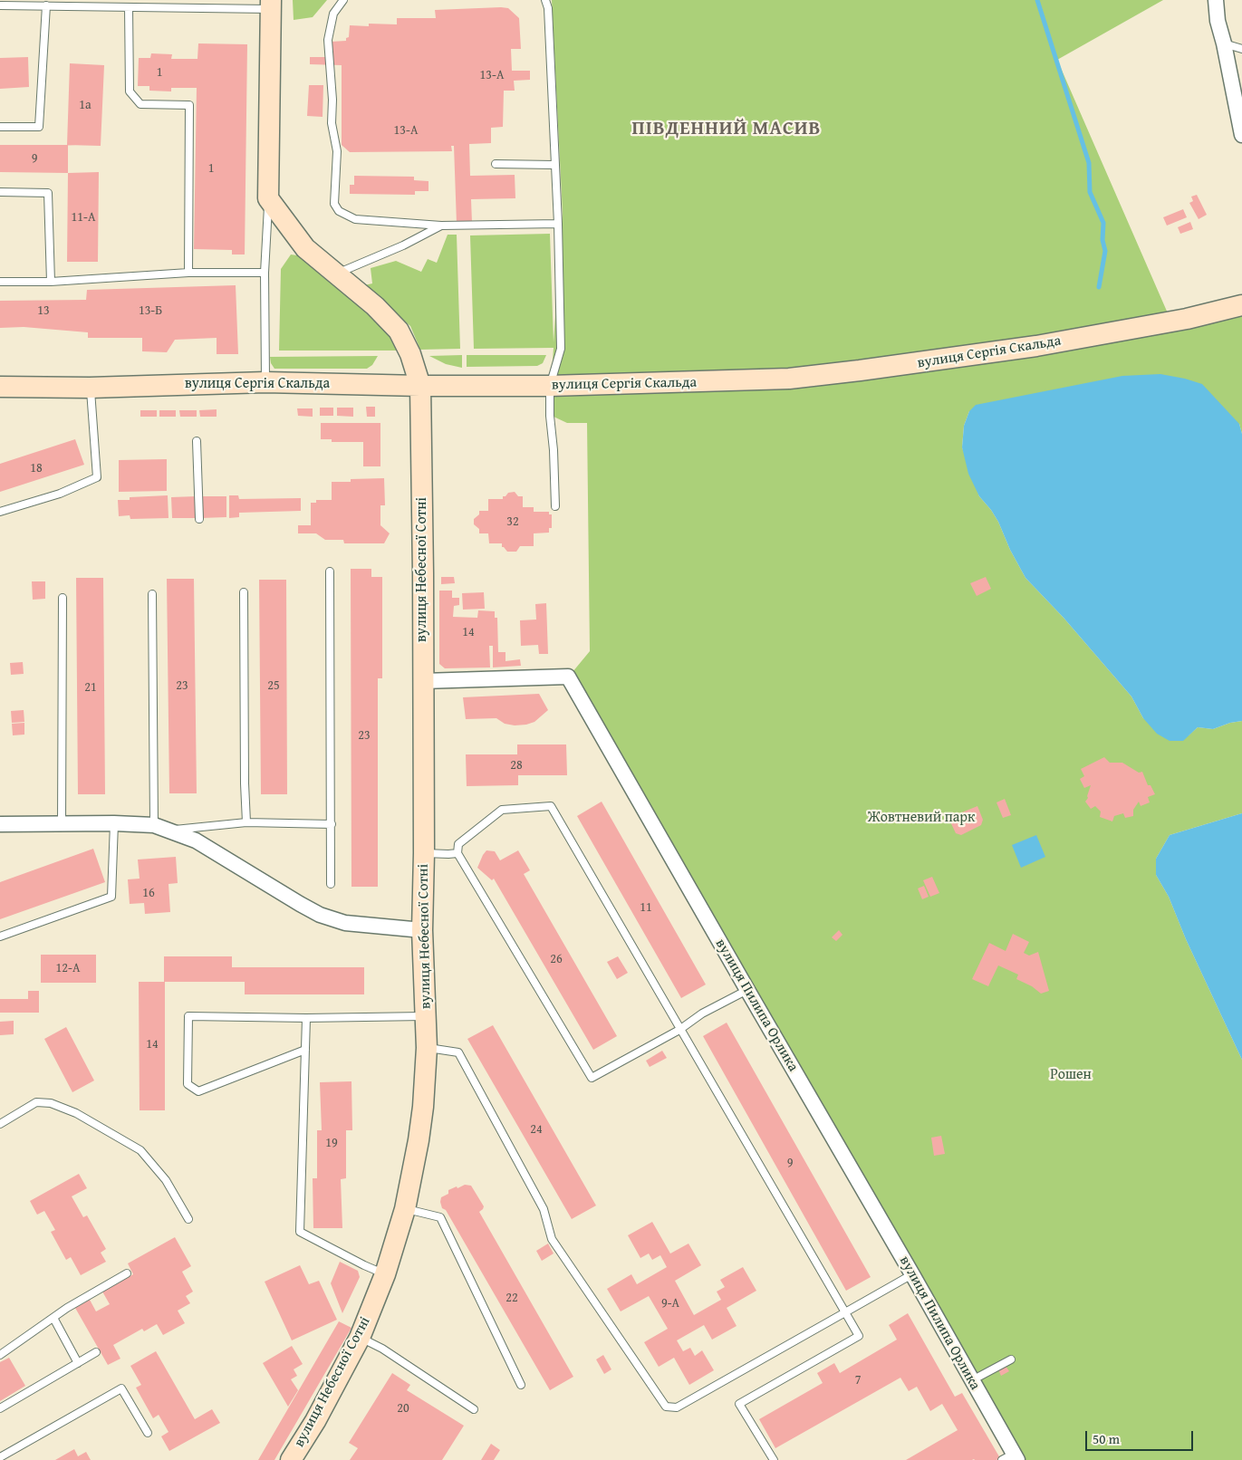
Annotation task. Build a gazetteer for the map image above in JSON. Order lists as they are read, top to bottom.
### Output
{
  "streets": {
    "street": ["вулиця Сергія Скальда", "вулиця Небесної Сотні", "вулиця Пилипа Орлика"]
  },
  "crossings": [
    ["вулиця Сергія Скальда", "вулиця Небесної Сотні"],
    ["вулиця Небесної Сотні", "вулиця Пилипа Орлика"]
  ],
  "districts": ["ПІВДЕННИЙ МАСИВ"],
  "parks": ["Жовтневий парк", "Рошен"],
  "house_numbers": [
    "1",
    "13-А",
    "1а",
    "13-А",
    "9",
    "1",
    "11-А",
    "13",
    "13-Б",
    "18",
    "32",
    "14",
    "23",
    "25",
    "21",
    "23",
    "28",
    "16",
    "11",
    "26",
    "12-А",
    "14",
    "24",
    "19",
    "9",
    "22",
    "9-А",
    "7",
    "20"
  ],
  "scale_bar": "50 m"
}
